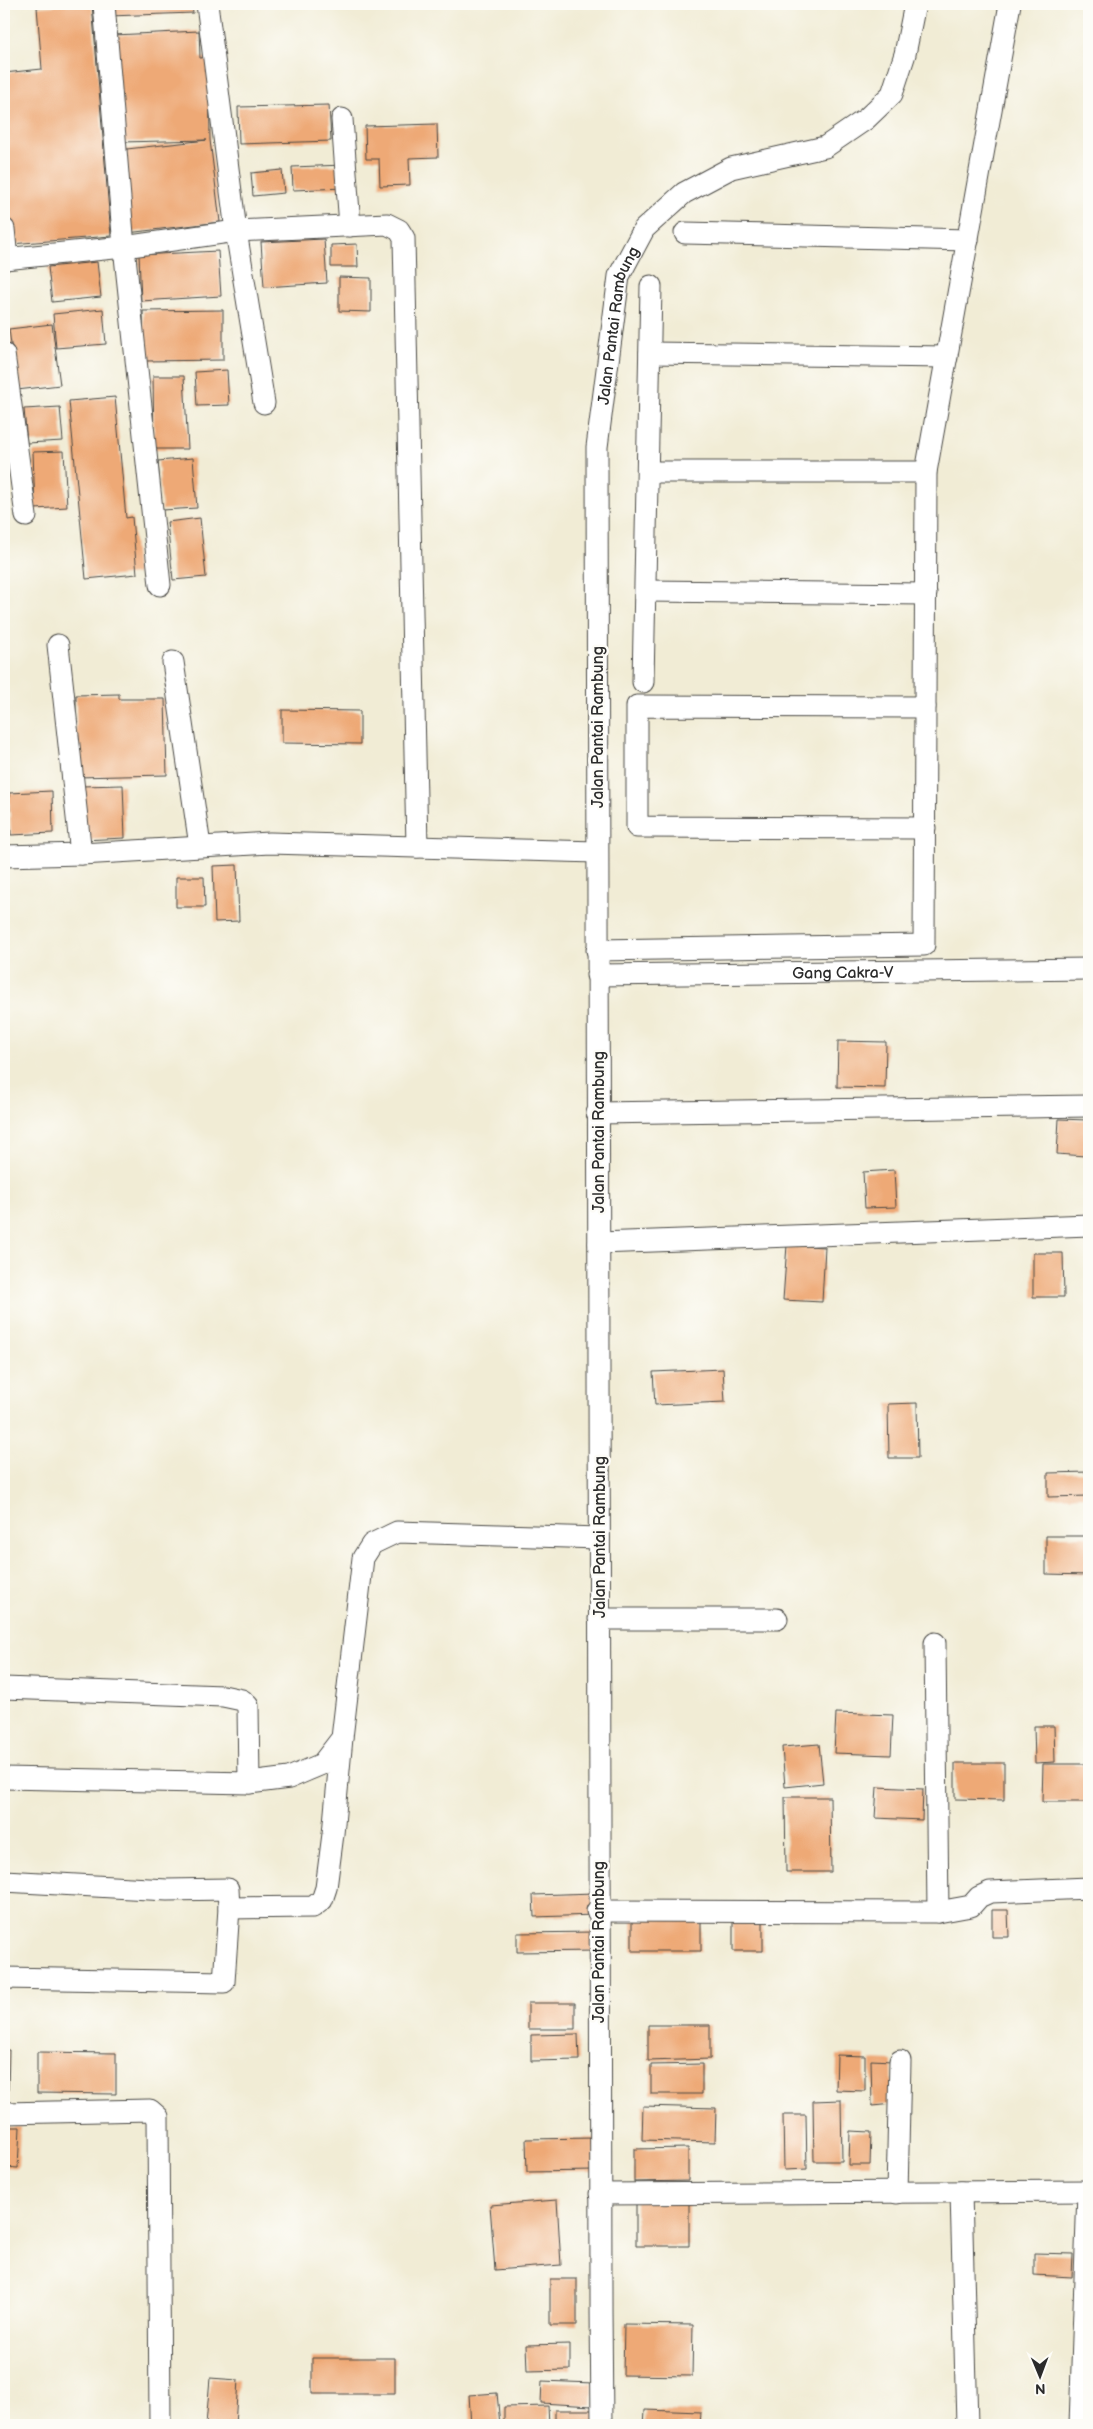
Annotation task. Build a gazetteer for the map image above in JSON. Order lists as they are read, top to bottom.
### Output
{
  "streets": {
    "street": ["Jalan Pantai Rambung", "Gang Cakra-V"]
  },
  "crossings": [
    ["Jalan Pantai Rambung", "Gang Cakra-V"]
  ],
  "north": "bottom"
}
